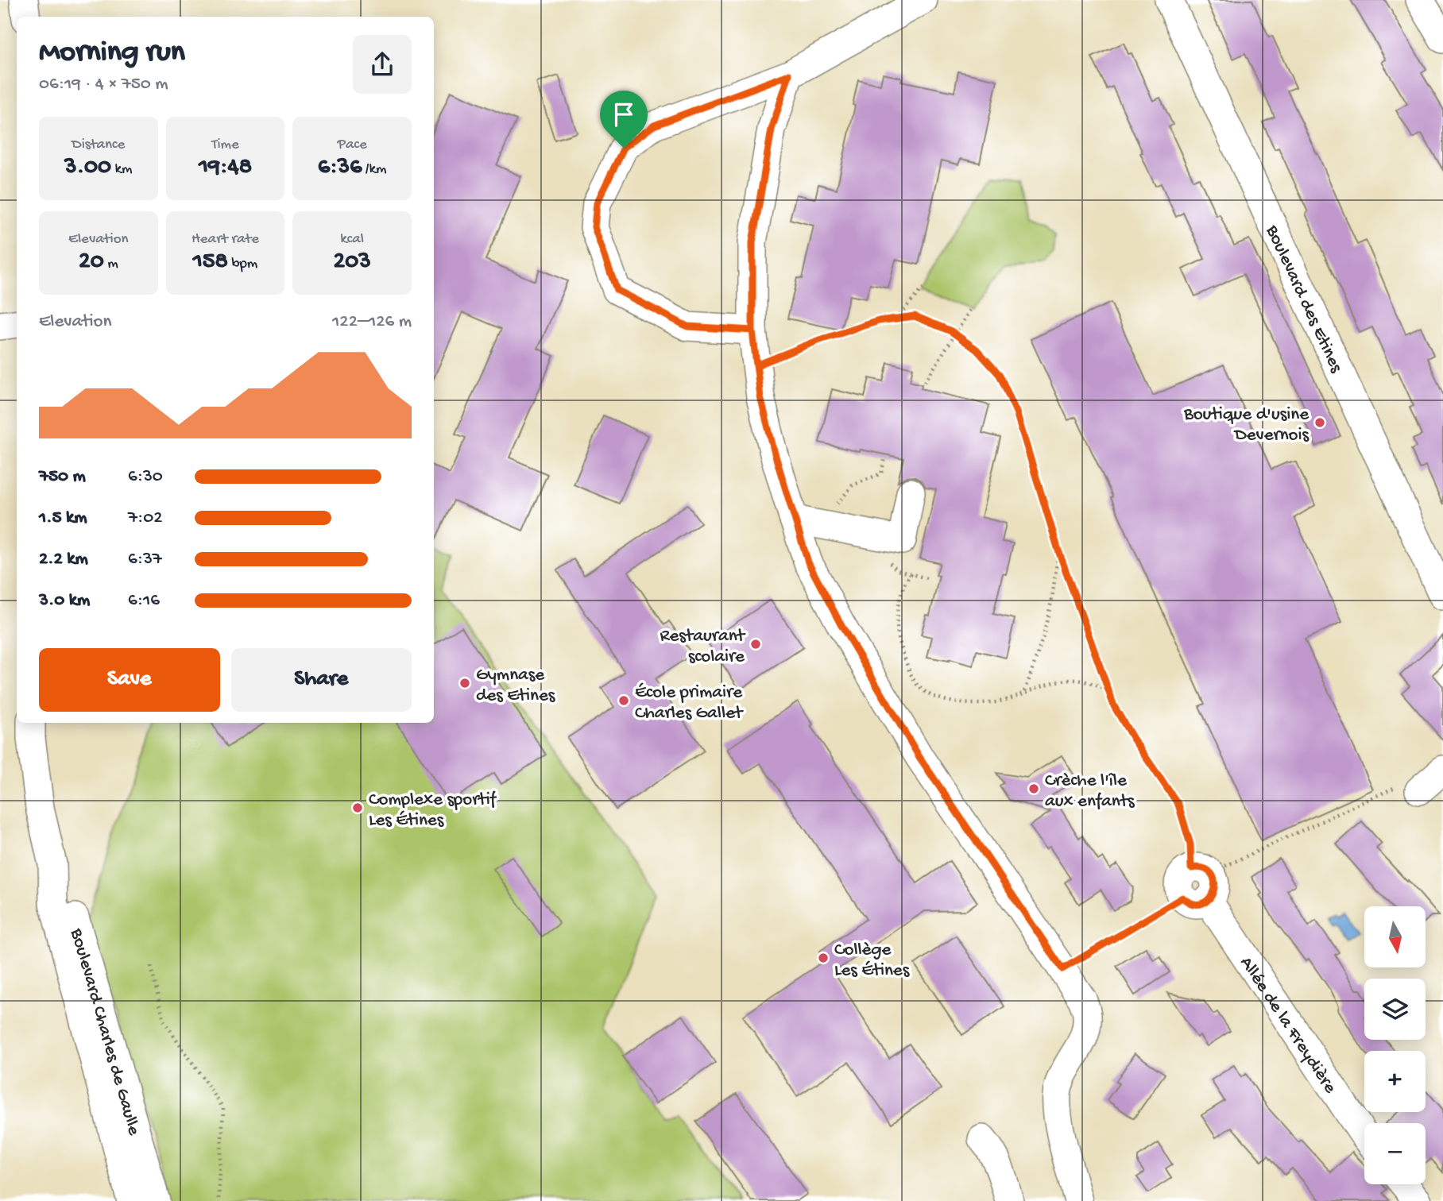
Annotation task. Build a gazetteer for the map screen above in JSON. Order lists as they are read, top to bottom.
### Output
{
  "streets": {
    "street": ["Boulevard des Etines", "Allée de la Freydière", "Boulevard Charles de Gaulle"]
  },
  "places": [
    "Boutique d'usine Devernois",
    "Restaurant scolaire",
    "Gymnase des Etines",
    "École primaire Charles Gallet",
    "Crèche l'île aux enfants",
    "Complexe sportif Les Étines",
    "Collège Les Étines"
  ],
  "north": "bottom",
  "page": {
    "heading": ["Morning run", "06:19 · 4 × 750 m"],
    "stats": [
      ["Distance", "3.00 km"],
      ["Time", "19:48"],
      ["Pace", "6:36 /km"],
      ["Elevation", "20 m"],
      ["Heart rate", "158 bpm"],
      ["kcal", "203"]
    ],
    "chart": ["Elevation", "122–126 m"],
    "list": [
      {
        "name": "750 m",
        "note": "6:30"
      },
      {
        "name": "1.5 km",
        "note": "7:02"
      },
      {
        "name": "2.2 km",
        "note": "6:37"
      },
      {
        "name": "3.0 km",
        "note": "6:16"
      }
    ],
    "buttons": ["Save", "Share"],
    "map_buttons": ["+", "−"]
  }
}
